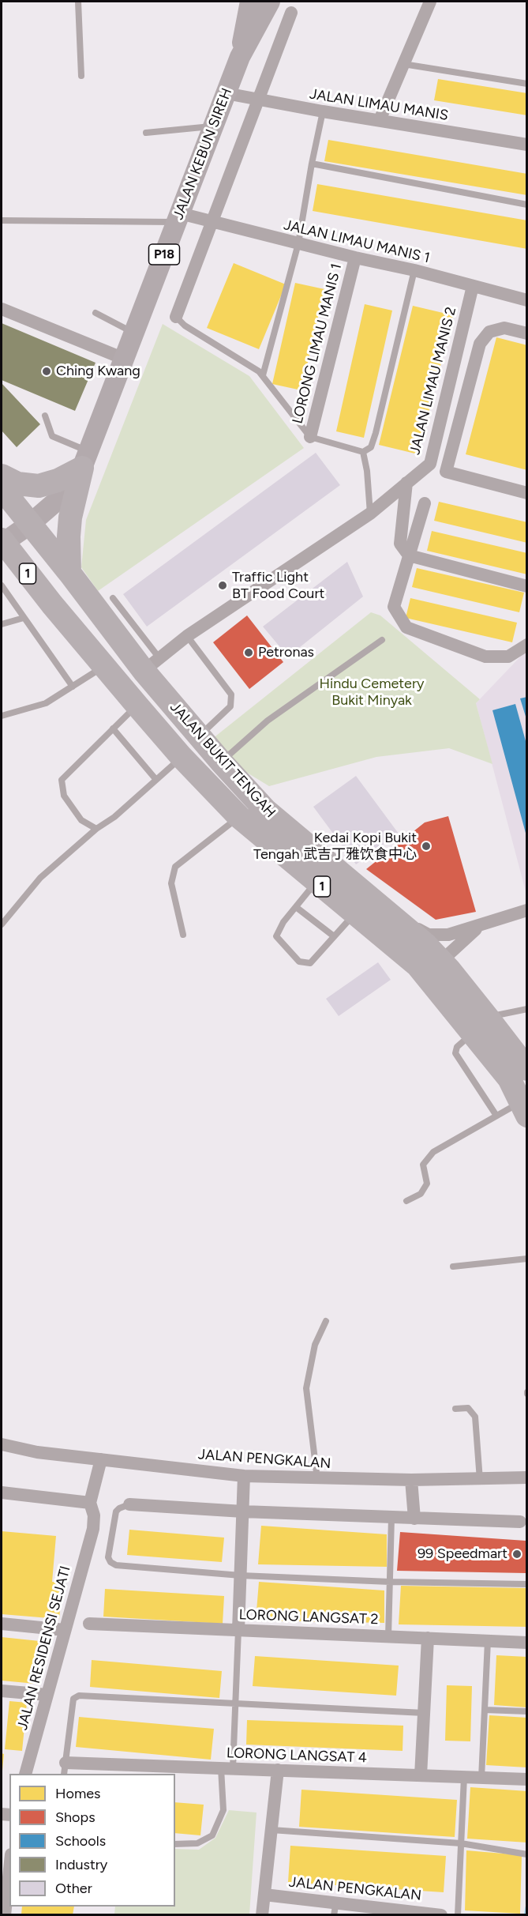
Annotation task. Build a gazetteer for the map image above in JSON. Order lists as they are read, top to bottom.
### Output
{
  "streets": {
    "highway": ["1", "JALAN BUKIT TENGAH"],
    "main road": ["JALAN KEBUN SIREH", "P18"],
    "street": [
      "JALAN LIMAU MANIS",
      "JALAN LIMAU MANIS 1",
      "LORONG LIMAU MANIS 1",
      "JALAN LIMAU MANIS 2",
      "JALAN PENGKALAN",
      "LORONG LANGSAT 2",
      "JALAN RESIDENSI SEJATI",
      "LORONG LANGSAT 4"
    ]
  },
  "crossings": [
    ["JALAN LIMAU MANIS", "JALAN KEBUN SIREH"],
    ["JALAN KEBUN SIREH", "JALAN LIMAU MANIS 1"],
    ["JALAN KEBUN SIREH", "JALAN BUKIT TENGAH"],
    ["JALAN LIMAU MANIS 1", "LORONG LIMAU MANIS 1"],
    ["JALAN LIMAU MANIS 1", "JALAN LIMAU MANIS 2"],
    ["JALAN LIMAU MANIS 2", "JALAN BUKIT TENGAH"]
  ],
  "parks": ["Hindu Cemetery Bukit Minyak"],
  "places": [
    "Ching Kwang",
    "Traffic Light BT Food Court",
    "Petronas",
    "Kedai Kopi Bukit Tengah 武吉丁雅饮食中心",
    "99 Speedmart"
  ],
  "legend": [
    "Homes",
    "Shops",
    "Schools",
    "Industry",
    "Other"
  ]
}
